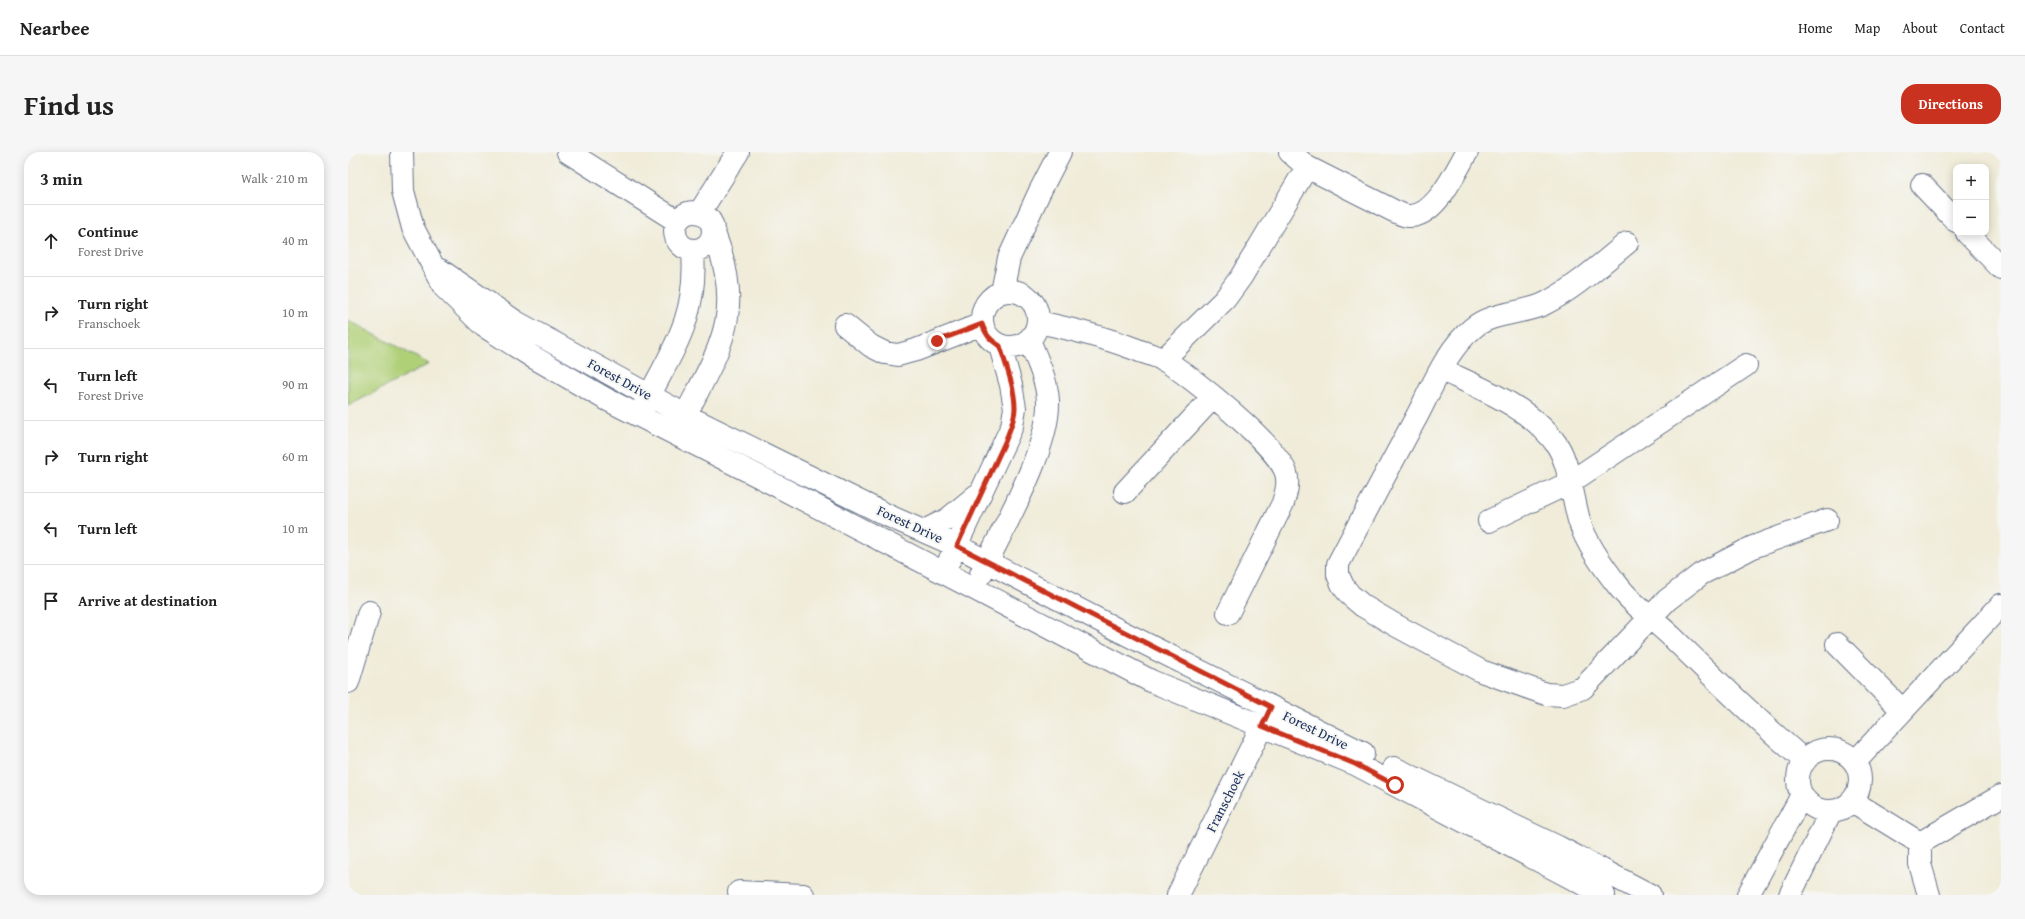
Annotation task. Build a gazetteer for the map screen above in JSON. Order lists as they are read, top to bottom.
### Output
{
  "streets": {
    "street": ["Forest Drive", "Franschoek"]
  },
  "crossings": [
    ["Forest Drive", "Franschoek"]
  ],
  "page": {
    "header": "Nearbee",
    "nav": [
      "Home",
      "Map",
      "About",
      "Contact"
    ],
    "title": "Find us",
    "buttons": "Directions",
    "heading": ["3 min", "Walk · 210 m"],
    "map_buttons": ["+", "−"],
    "list": [
      ["Continue", "Forest Drive", "40 m"],
      ["Turn right", "Franschoek", "10 m"],
      ["Turn left", "Forest Drive", "90 m"],
      ["Turn right", "60 m"],
      ["Turn left", "10 m"],
      "Arrive at destination"
    ]
  }
}
